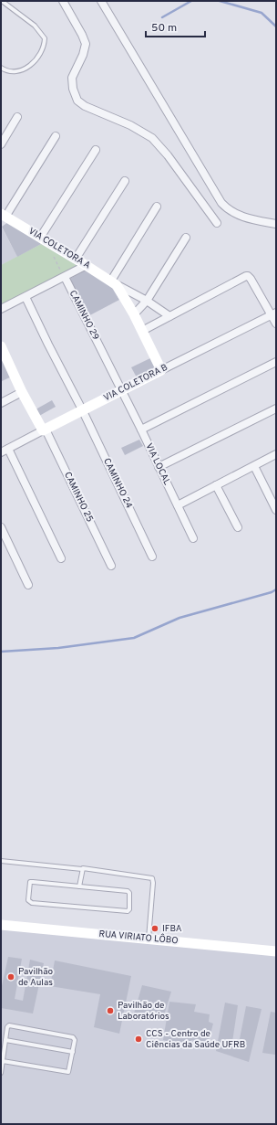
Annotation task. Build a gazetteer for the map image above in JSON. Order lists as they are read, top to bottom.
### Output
{
  "streets": {
    "street": [
      "VIA COLETORA A",
      "CAMINHO 29",
      "VIA COLETORA B",
      "VIA LOCAL",
      "CAMINHO 24",
      "CAMINHO 25",
      "RUA VIRIATO LÔBO"
    ]
  },
  "crossings": [
    ["VIA COLETORA A", "VIA COLETORA B"],
    ["CAMINHO 29", "VIA COLETORA B"],
    ["CAMINHO 29", "VIA LOCAL"],
    ["VIA COLETORA B", "VIA LOCAL"],
    ["VIA COLETORA B", "CAMINHO 24"],
    ["VIA COLETORA B", "CAMINHO 25"]
  ],
  "places": [
    "IFBA",
    "Pavilhão de Aulas",
    "Pavilhão de Laboratórios",
    "CCS - Centro de Ciências da Saúde UFRB"
  ],
  "scale_bar": "50 m"
}
